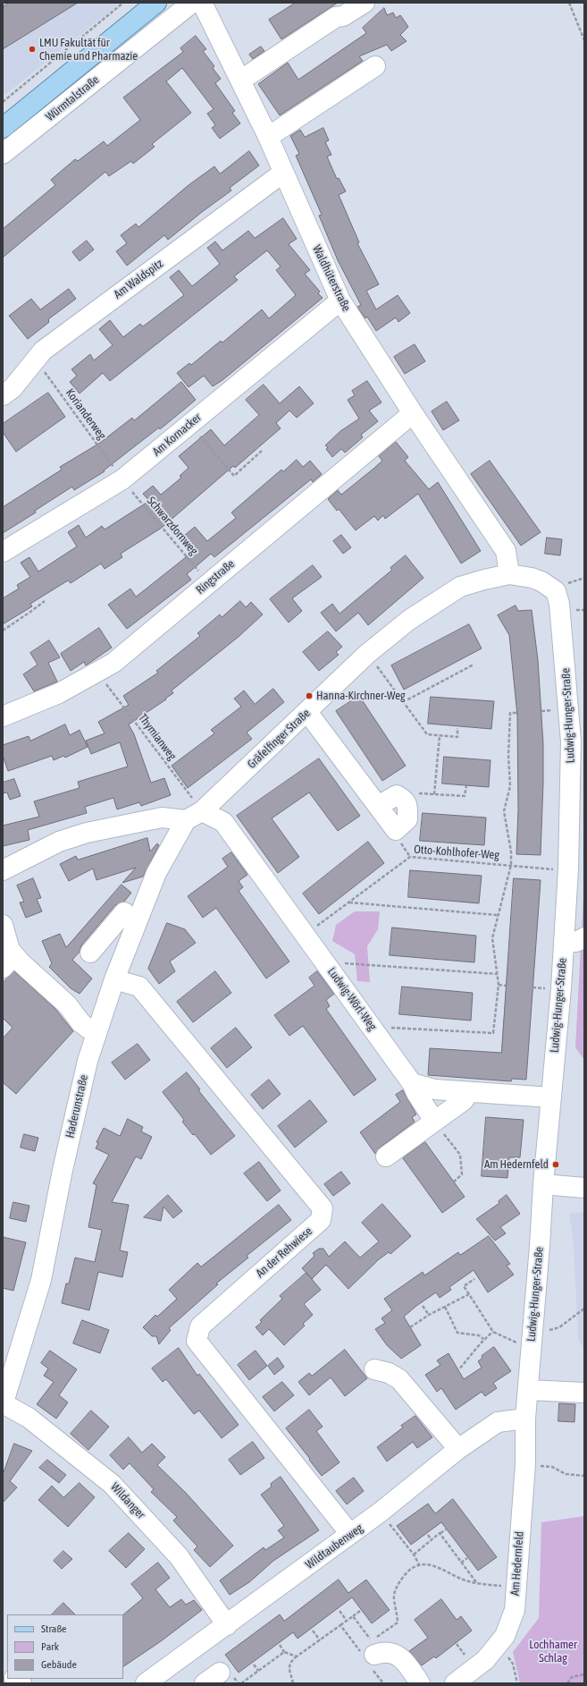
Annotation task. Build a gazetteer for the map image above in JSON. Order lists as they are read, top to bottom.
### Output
{
  "streets": {
    "main road": ["Würmtalstraße"],
    "street": [
      "Waldhüterstraße",
      "Am Waldspitz",
      "Am Kornacker",
      "Ringstraße",
      "Ludwig-Hunger-Straße",
      "Gräfelfinger Straße",
      "Ludwig-Wörl-Weg",
      "Haderunstraße",
      "An der Rehwiese",
      "Wildanger",
      "Wildtaubenweg",
      "Am Hedernfeld"
    ],
    "path": [
      "Korianderweg",
      "Schwarzdornweg",
      "Thymianweg",
      "Otto-Kohlhofer-Weg"
    ]
  },
  "crossings": [
    ["Waldhüterstraße", "Am Waldspitz"],
    ["Waldhüterstraße", "Am Kornacker"],
    ["Waldhüterstraße", "Ringstraße"],
    ["Waldhüterstraße", "Gräfelfinger Straße"],
    ["Am Waldspitz", "Korianderweg"],
    ["Korianderweg", "Am Kornacker"],
    ["Korianderweg", "Schwarzdornweg"],
    ["Am Kornacker", "Schwarzdornweg"],
    ["Schwarzdornweg", "Ringstraße"],
    ["Ringstraße", "Thymianweg"],
    ["Ludwig-Hunger-Straße", "Gräfelfinger Straße"],
    ["Ludwig-Hunger-Straße", "Otto-Kohlhofer-Weg"],
    ["Ludwig-Hunger-Straße", "Wildtaubenweg"],
    ["Ludwig-Hunger-Straße", "Am Hedernfeld"],
    ["Thymianweg", "Gräfelfinger Straße"],
    ["Thymianweg", "Ludwig-Wörl-Weg"],
    ["Thymianweg", "Haderunstraße"],
    ["Gräfelfinger Straße", "Ludwig-Wörl-Weg"],
    ["Gräfelfinger Straße", "Haderunstraße"],
    ["Otto-Kohlhofer-Weg", "Ludwig-Wörl-Weg"],
    ["Ludwig-Wörl-Weg", "Haderunstraße"],
    ["Haderunstraße", "An der Rehwiese"],
    ["Haderunstraße", "Wildanger"],
    ["An der Rehwiese", "Wildtaubenweg"],
    ["Wildanger", "Wildtaubenweg"],
    ["Wildtaubenweg", "Am Hedernfeld"]
  ],
  "parks": ["Lochhamer Schlag"],
  "places": ["LMU Fakultät für Chemie und Pharmazie", "Hanna-Kirchner-Weg", "Am Hedernfeld"],
  "legend": ["Straße", "Park", "Gebäude"]
}
